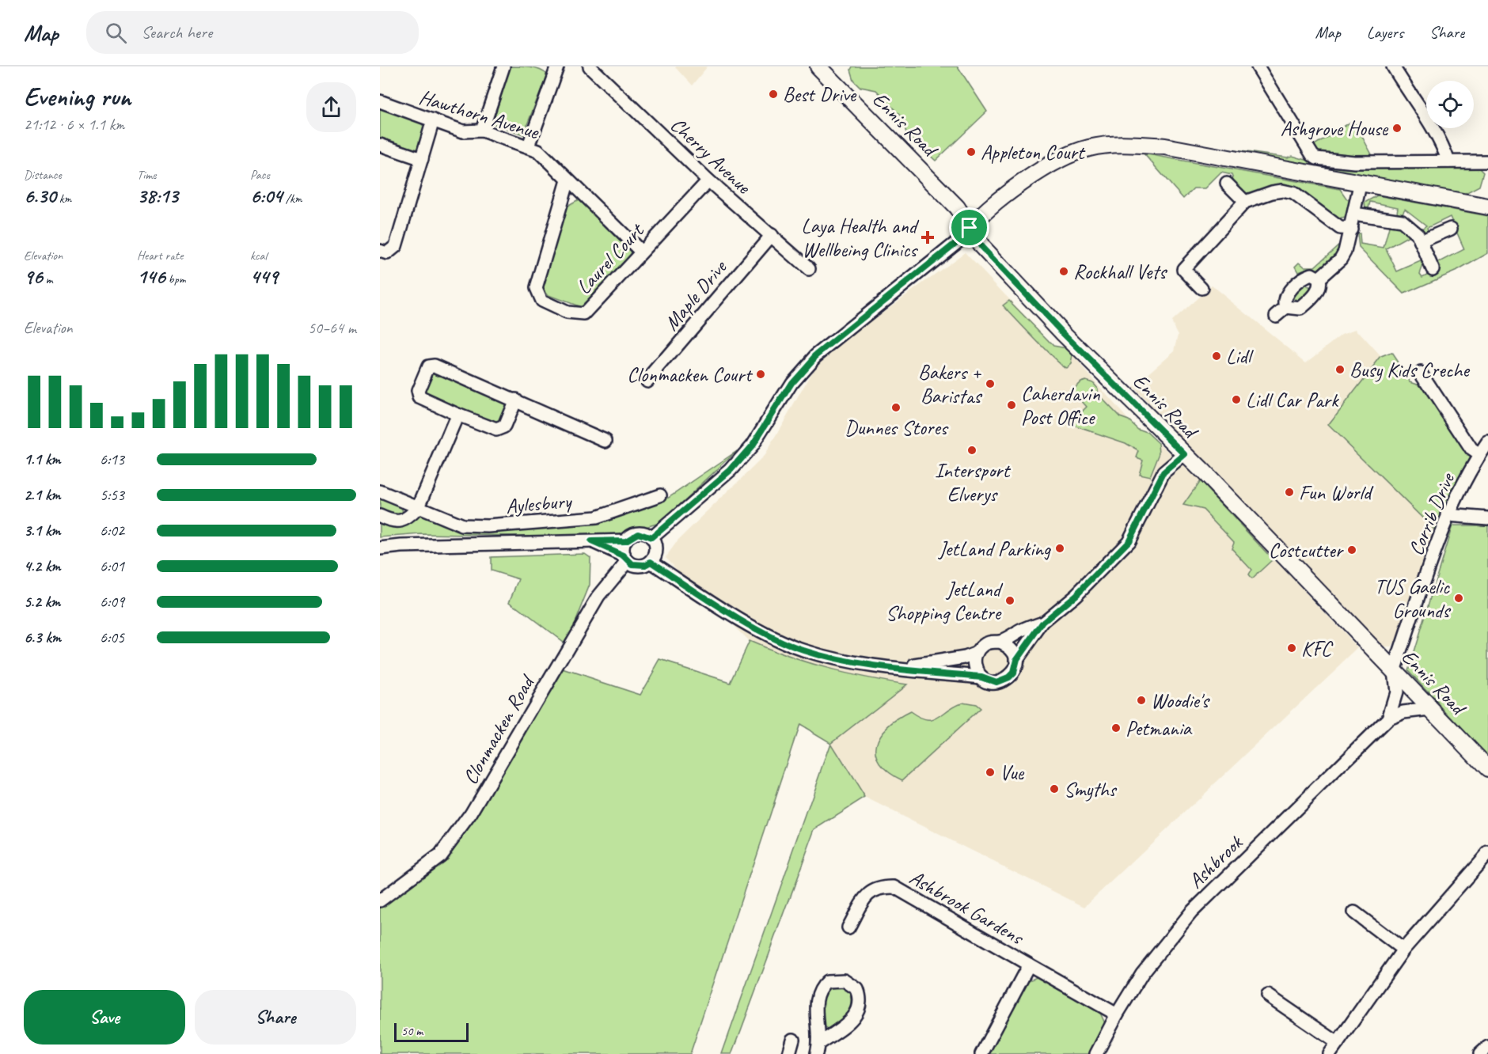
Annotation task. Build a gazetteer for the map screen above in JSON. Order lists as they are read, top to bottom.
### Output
{
  "streets": {
    "main road": ["Ennis Road"],
    "street": [
      "Hawthorn Avenue",
      "Cherry Avenue",
      "Laurel Court",
      "Maple Drive",
      "Aylesbury",
      "Corrib Drive",
      "Clonmacken Road",
      "Ashbrook",
      "Ashbrook Gardens"
    ]
  },
  "crossings": [
    ["Hawthorn Avenue", "Laurel Court"],
    ["Ennis Road", "Corrib Drive"],
    ["Ennis Road", "Ashbrook"],
    ["Cherry Avenue", "Laurel Court"],
    ["Cherry Avenue", "Maple Drive"],
    ["Corrib Drive", "Ashbrook"],
    ["Ashbrook", "Ashbrook Gardens"]
  ],
  "places": {
    "other": [
      "Best Drive",
      "Ashgrove House",
      "Appleton Court",
      "Rockhall Vets",
      "Lidl",
      "Busy Kids Creche",
      "Clonmacken Court",
      "Bakers + Baristas",
      "Lidl Car Park",
      "Caherdavin Post Office",
      "Dunnes Stores",
      "Intersport Elverys",
      "Fun World",
      "JetLand Parking",
      "Costcutter",
      "TUS Gaelic Grounds",
      "JetLand Shopping Centre",
      "KFC",
      "Woodie's",
      "Petmania",
      "Vue",
      "Smyths"
    ],
    "health": ["Laya Health and Wellbeing Clinics"]
  },
  "scale_bar": "50 m",
  "page": {
    "header": "Map",
    "search": "Search here",
    "nav": ["Map", "Layers", "Share"],
    "heading": ["Evening run", "21:12 · 6 × 1.1 km"],
    "stats": [
      ["Distance", "6.30 km"],
      ["Time", "38:13"],
      ["Pace", "6:04 /km"],
      ["Elevation", "96 m"],
      ["Heart rate", "146 bpm"],
      ["kcal", "449"]
    ],
    "chart": ["Elevation", "50–64 m"],
    "list": [
      {
        "name": "1.1 km",
        "note": "6:13"
      },
      {
        "name": "2.1 km",
        "note": "5:53"
      },
      {
        "name": "3.1 km",
        "note": "6:02"
      },
      {
        "name": "4.2 km",
        "note": "6:01"
      },
      {
        "name": "5.2 km",
        "note": "6:09"
      },
      {
        "name": "6.3 km",
        "note": "6:05"
      }
    ],
    "buttons": ["Save", "Share"],
    "scale": "50 m"
  }
}
